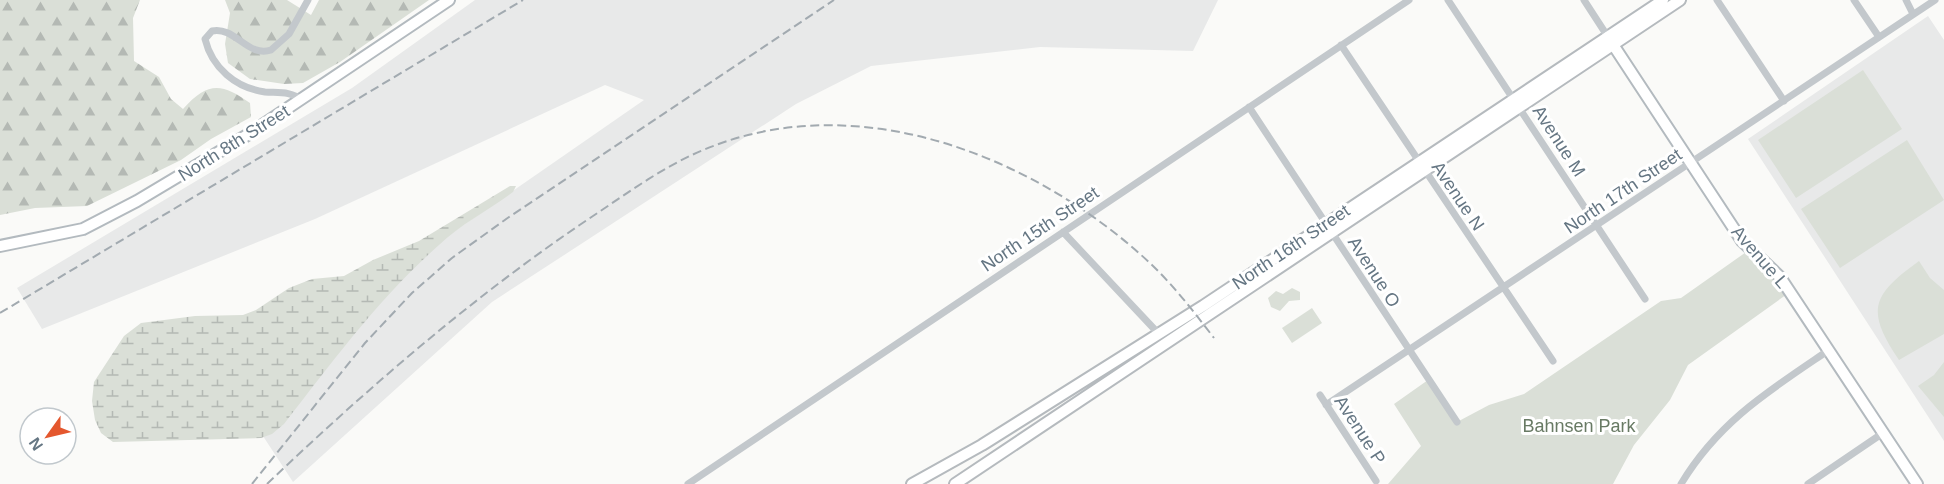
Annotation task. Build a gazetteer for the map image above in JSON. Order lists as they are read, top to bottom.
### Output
{
  "streets": {
    "main road": ["North 8th Street", "North 16th Street", "Avenue L"],
    "street": [
      "Avenue M",
      "North 17th Street",
      "Avenue N",
      "North 15th Street",
      "Avenue O",
      "Avenue P"
    ]
  },
  "crossings": [
    ["Avenue M", "North 17th Street"],
    ["Avenue M", "North 16th Street"],
    ["North 17th Street", "Avenue N"],
    ["North 17th Street", "Avenue L"],
    ["North 17th Street", "Avenue O"],
    ["North 17th Street", "Avenue P"],
    ["Avenue N", "North 15th Street"],
    ["Avenue N", "North 16th Street"],
    ["North 15th Street", "Avenue O"],
    ["North 16th Street", "Avenue L"],
    ["North 16th Street", "Avenue O"]
  ],
  "parks": ["Bahnsen Park"],
  "north": "bottom left"
}
